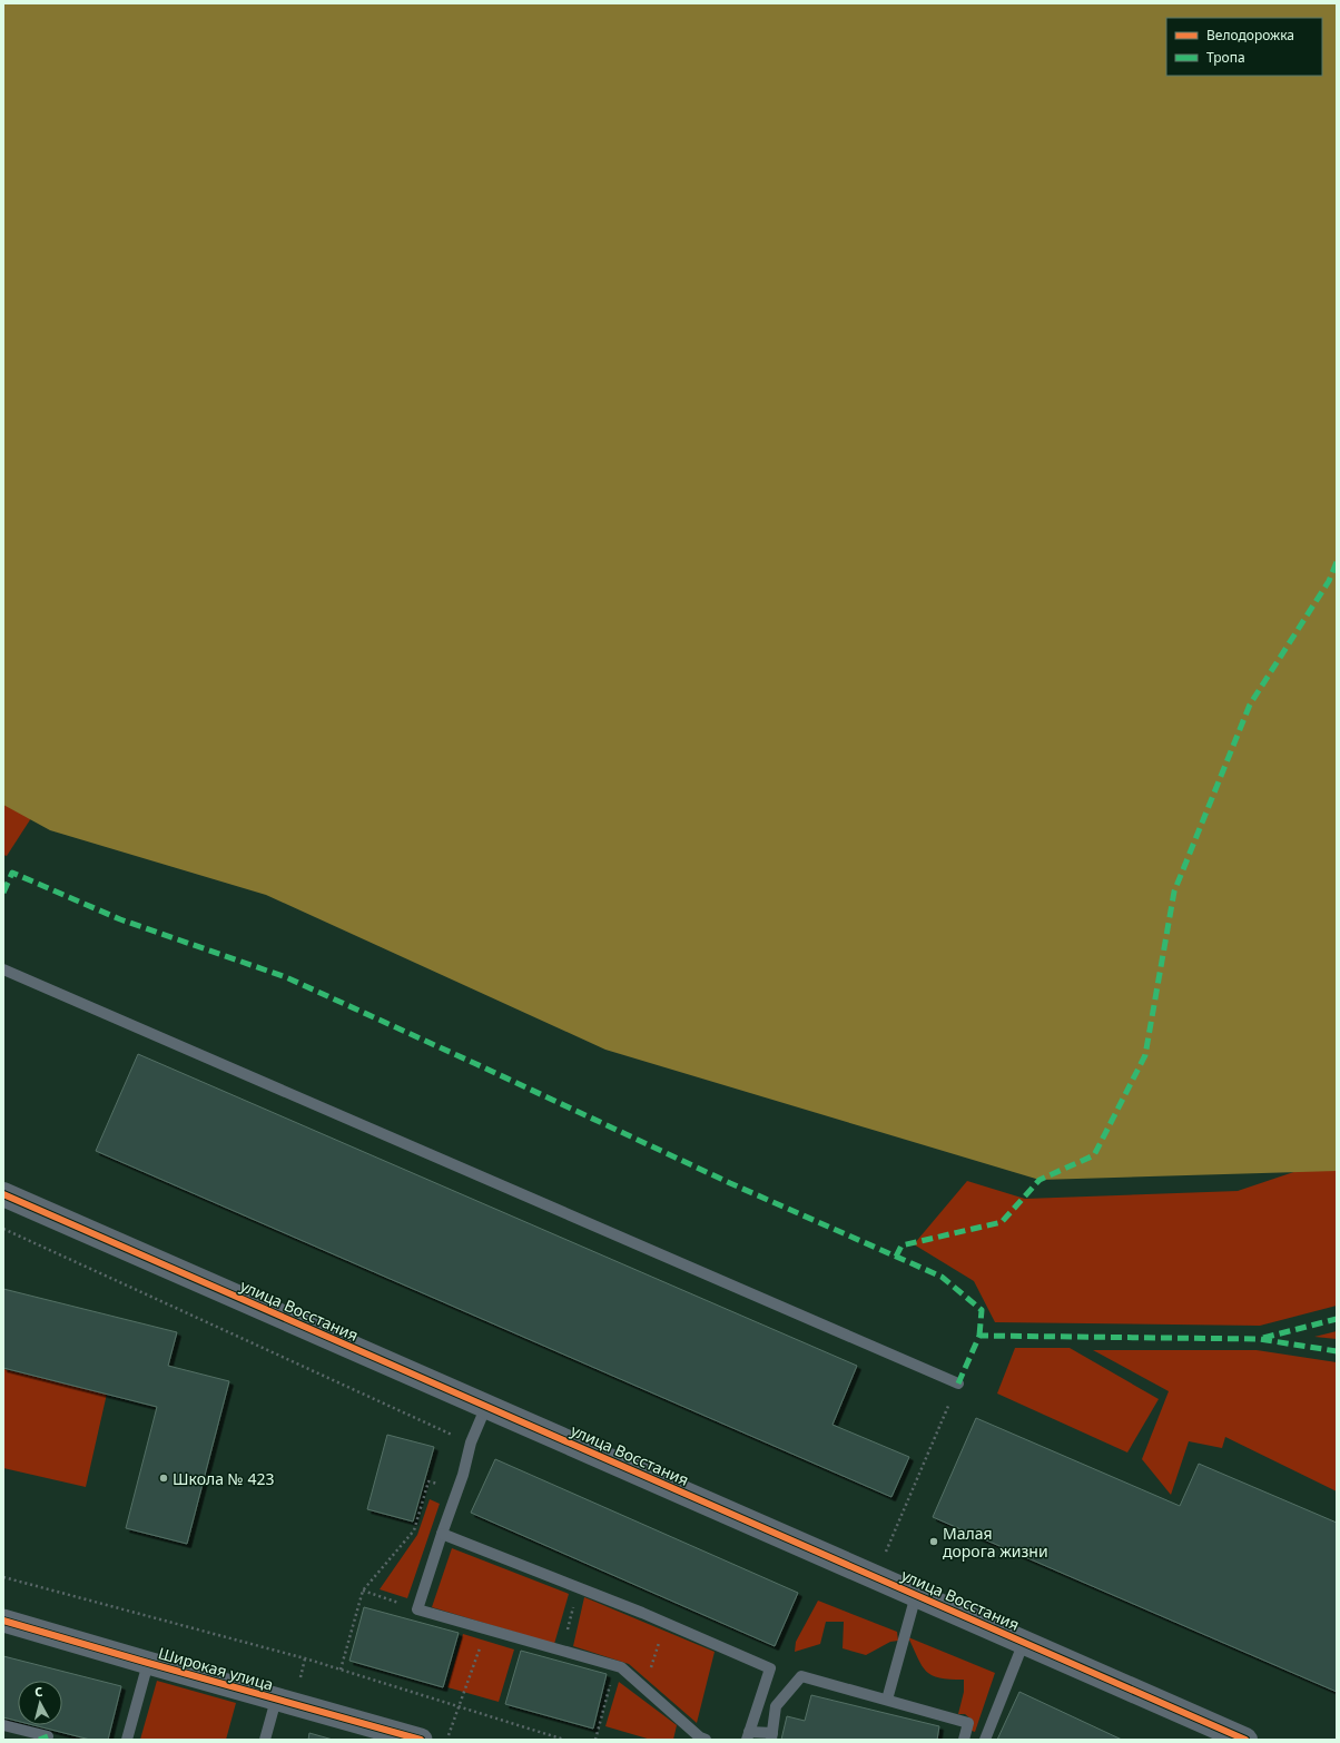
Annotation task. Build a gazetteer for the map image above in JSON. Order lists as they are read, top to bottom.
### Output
{
  "streets": {
    "street": ["улица Восстания", "Широкая улица"]
  },
  "places": ["Школа № 423", "Малая дорога жизни"],
  "legend": ["Велодорожка", "Тропа"],
  "north": "top"
}
